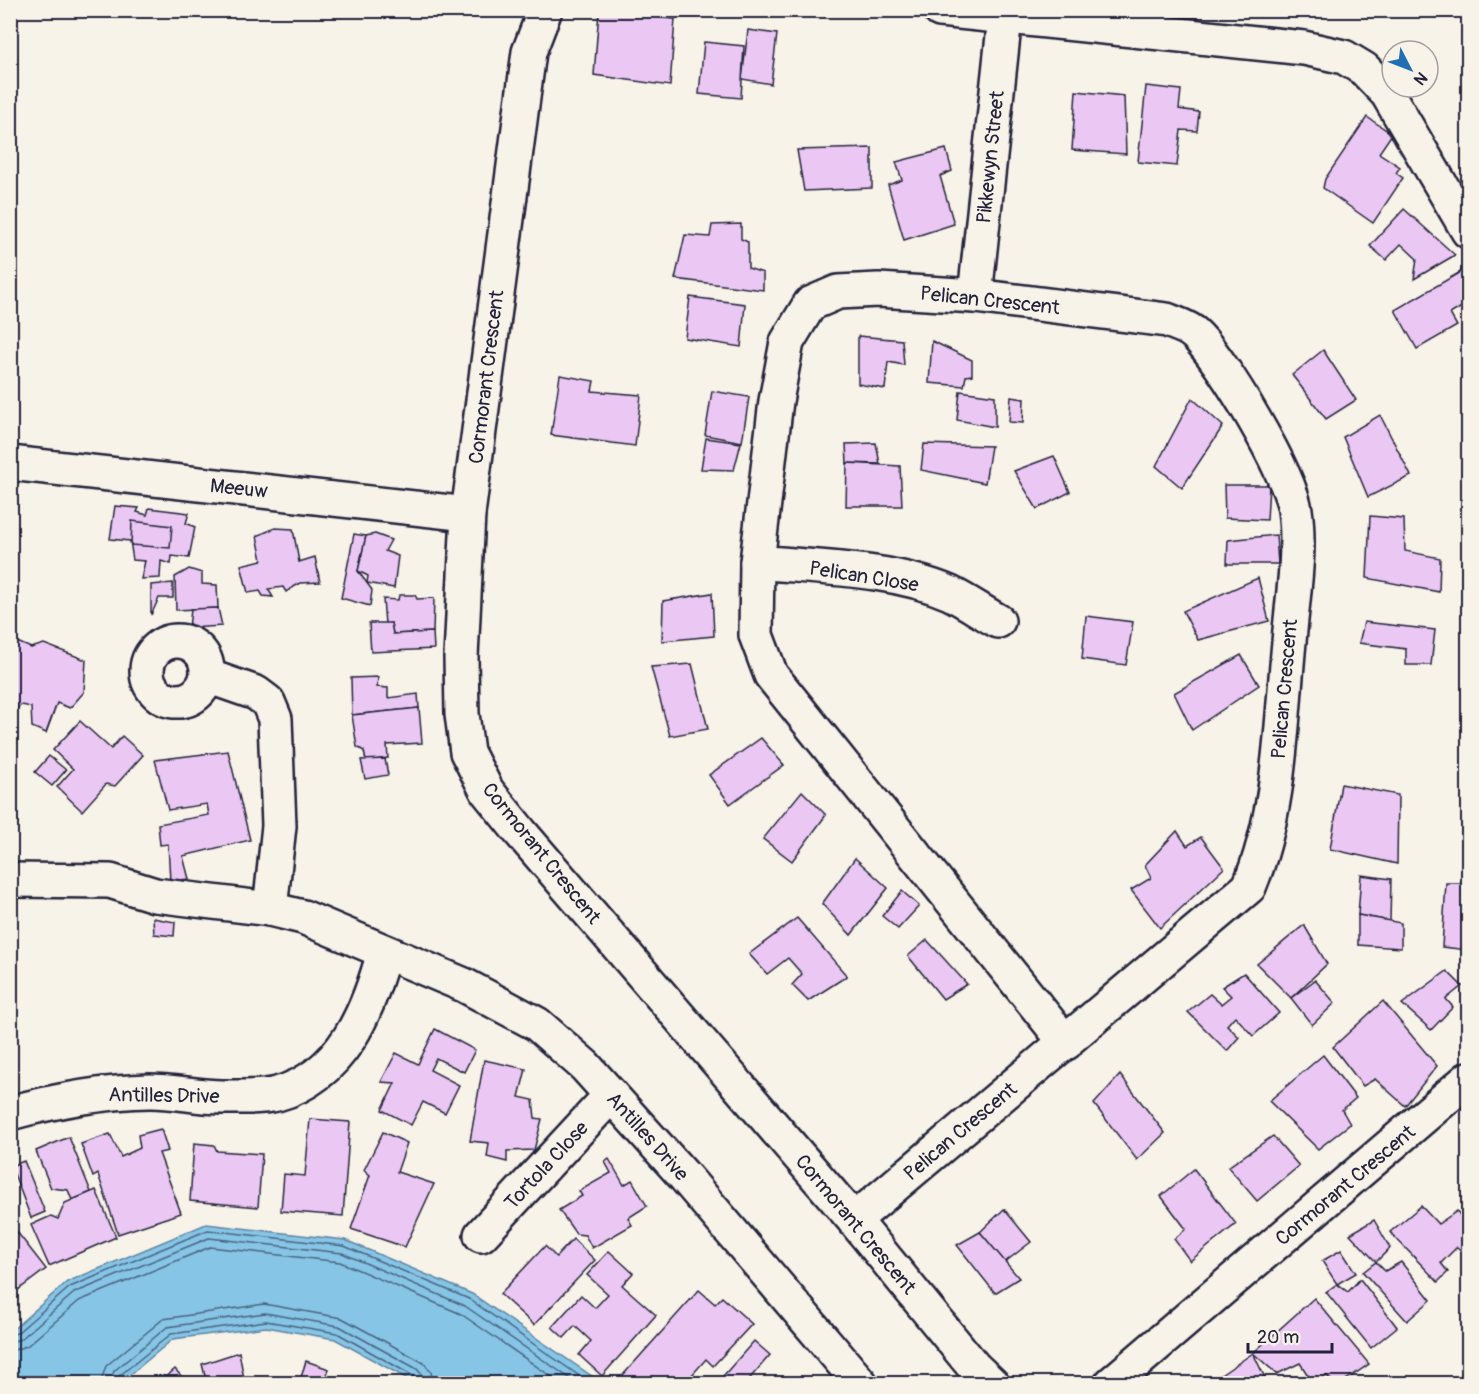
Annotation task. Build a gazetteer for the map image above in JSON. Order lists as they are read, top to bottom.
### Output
{
  "streets": {
    "street": [
      "Pikkewyn Street",
      "Pelican Crescent",
      "Cormorant Crescent",
      "Meeuw",
      "Pelican Close",
      "Antilles Drive",
      "Tortola Close"
    ]
  },
  "crossings": [
    ["Pikkewyn Street", "Pelican Crescent"],
    ["Pelican Crescent", "Cormorant Crescent"],
    ["Pelican Crescent", "Pelican Close"],
    ["Cormorant Crescent", "Meeuw"],
    ["Antilles Drive", "Tortola Close"]
  ],
  "scale_bar": "20 m",
  "north": "bottom right"
}
